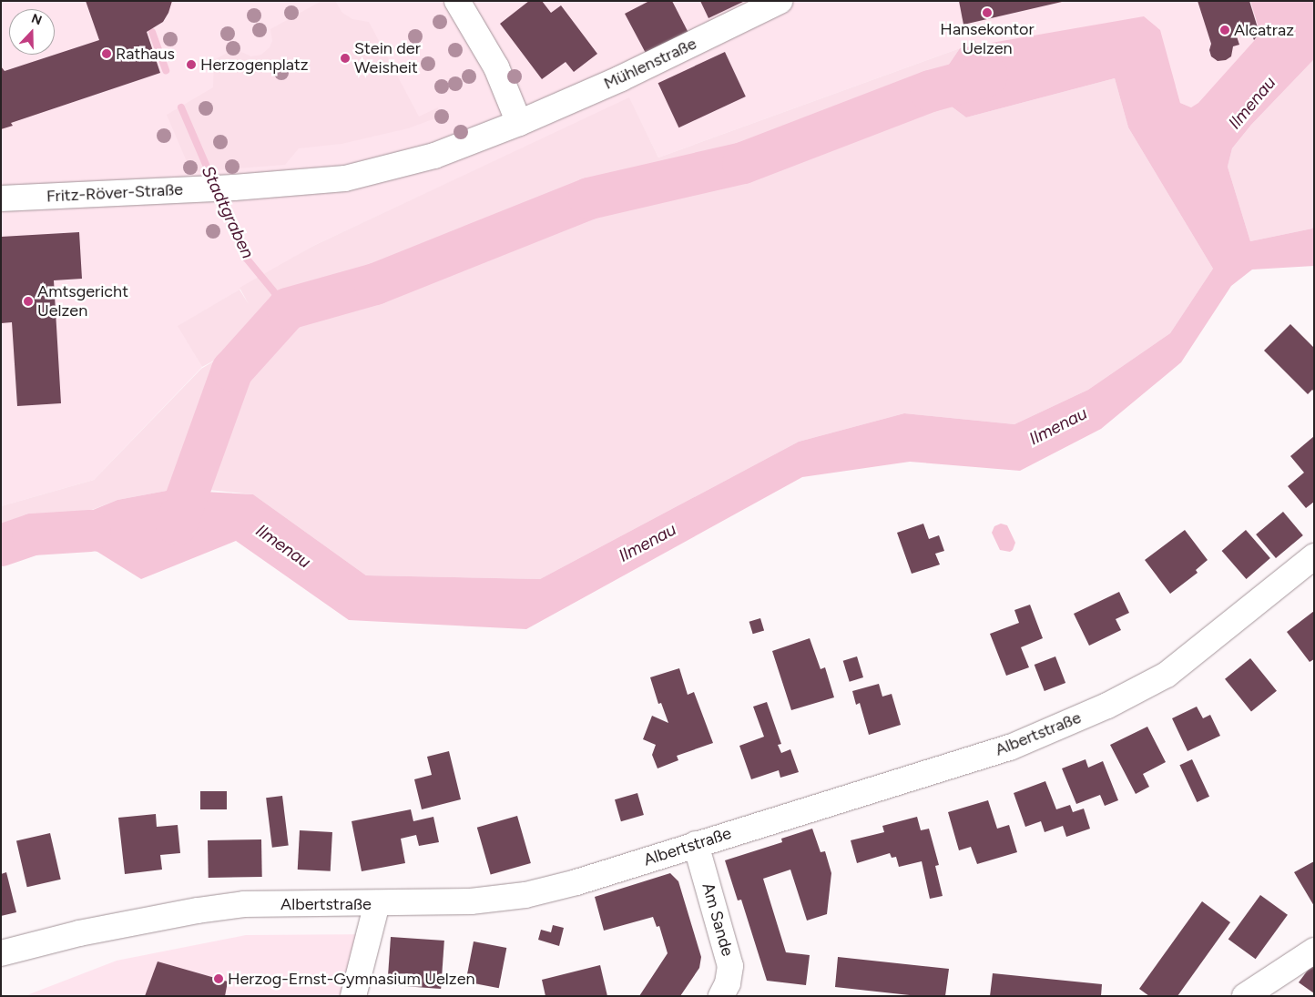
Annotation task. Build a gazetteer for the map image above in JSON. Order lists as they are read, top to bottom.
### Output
{
  "streets": {
    "street": [
      "Mühlenstraße",
      "Fritz-Röver-Straße",
      "Albertstraße",
      "Am Sande"
    ]
  },
  "crossings": [
    ["Mühlenstraße", "Fritz-Röver-Straße"],
    ["Albertstraße", "Am Sande"]
  ],
  "water": ["Ilmenau", "Stadtgraben"],
  "places": [
    "Hansekontor Uelzen",
    "Alcatraz",
    "Rathaus",
    "Stein der Weisheit",
    "Herzogenplatz",
    "Amtsgericht Uelzen",
    "Herzog-Ernst-Gymnasium Uelzen"
  ],
  "north": "top"
}
